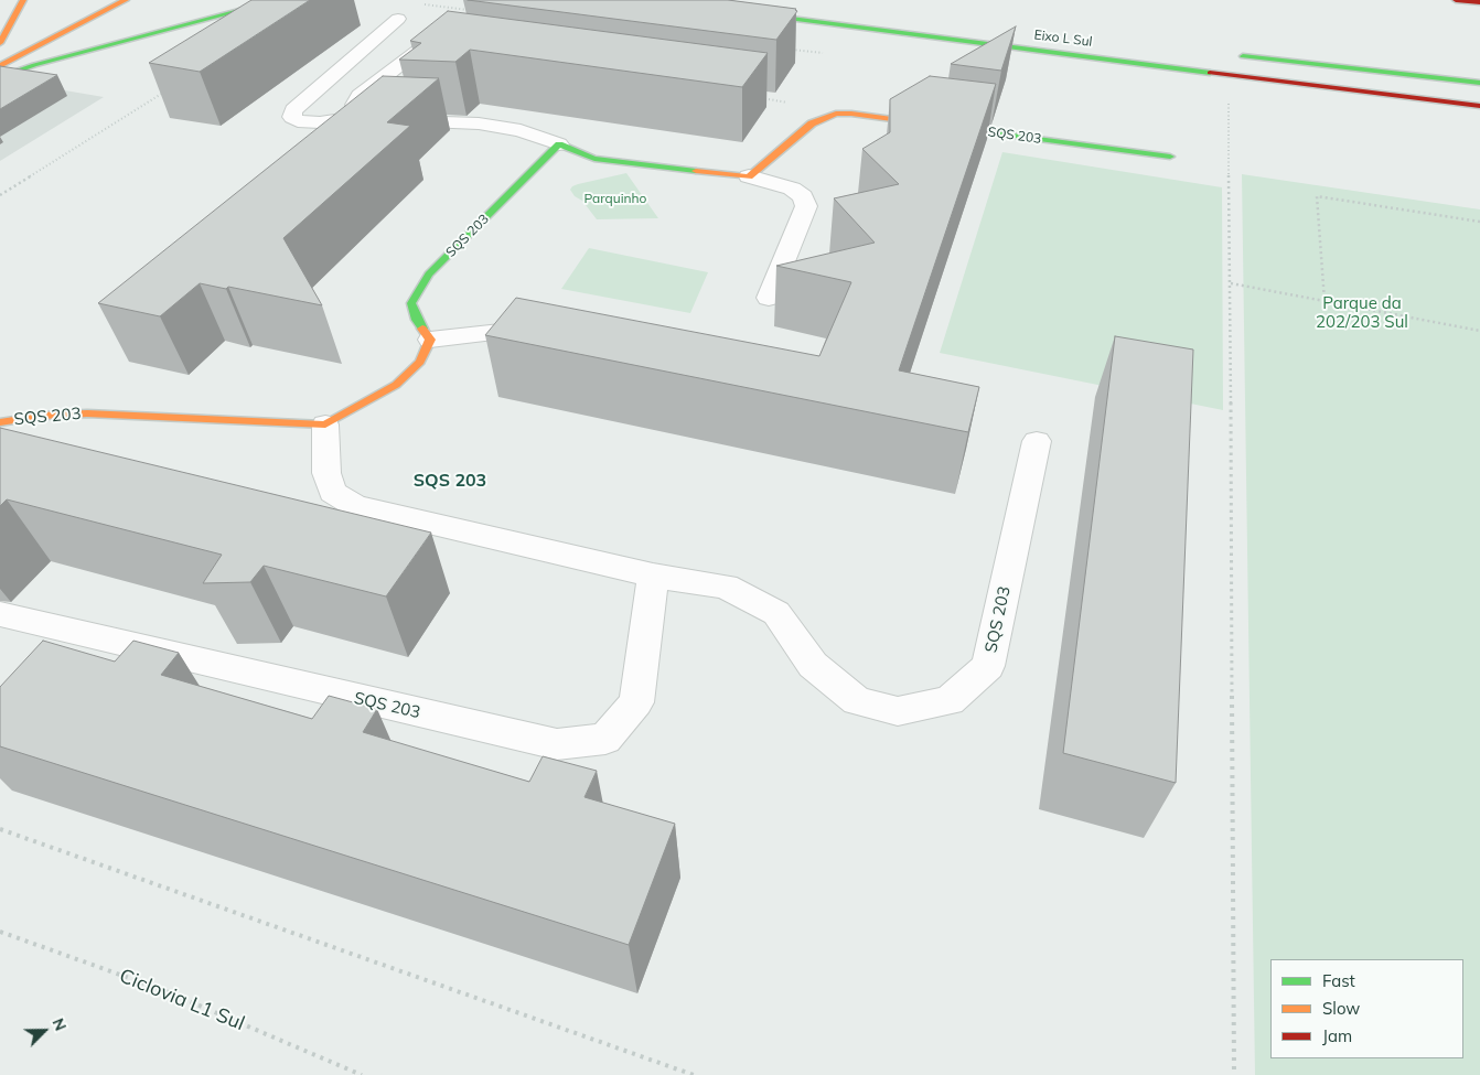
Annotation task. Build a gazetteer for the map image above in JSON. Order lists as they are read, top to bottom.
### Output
{
  "streets": {
    "main road": ["Eixo L Sul", "SQS 203"],
    "path": ["Ciclovia L1 Sul"]
  },
  "districts": ["SQS 203"],
  "parks": ["Parquinho", "Parque da 202/203 Sul"],
  "legend": ["Fast", "Slow", "Jam"],
  "north": "top right"
}
